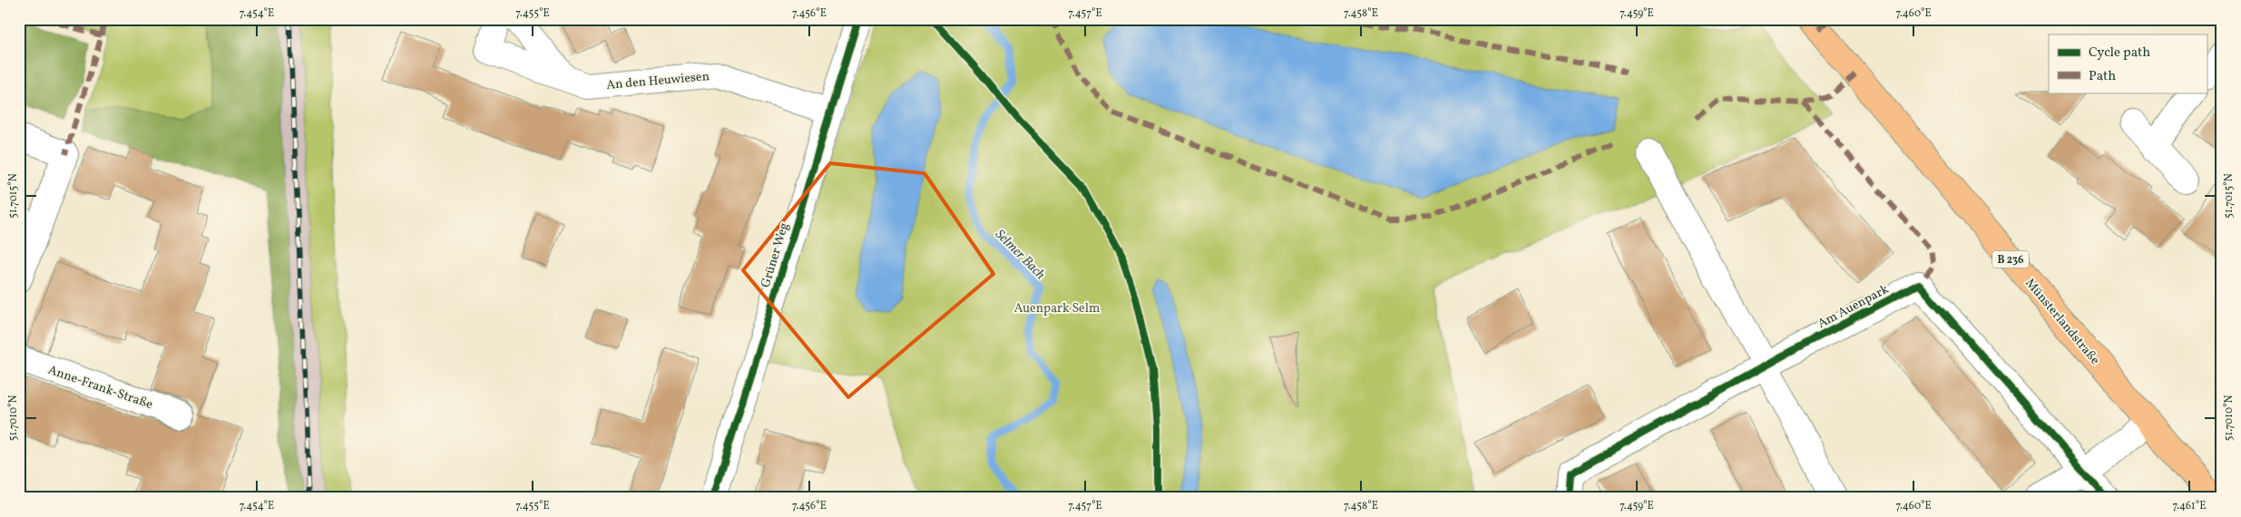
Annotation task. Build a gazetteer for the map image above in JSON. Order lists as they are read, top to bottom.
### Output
{
  "streets": {
    "main road": ["B 236", "Münsterlandstraße"],
    "street": [
      "An den Heuwiesen",
      "Grüner Weg",
      "Am Auenpark",
      "Anne-Frank-Straße"
    ]
  },
  "crossings": [
    ["An den Heuwiesen", "Grüner Weg"]
  ],
  "water": ["Selmer Bach"],
  "parks": ["Auenpark Selm"],
  "legend": ["Cycle path", "Path"],
  "coordinates": [
    "7.454°E",
    "7.455°E",
    "7.456°E",
    "7.457°E",
    "7.458°E",
    "7.459°E",
    "7.460°E",
    "51.7015°N",
    "51.7010°N",
    "7.461°E"
  ]
}
